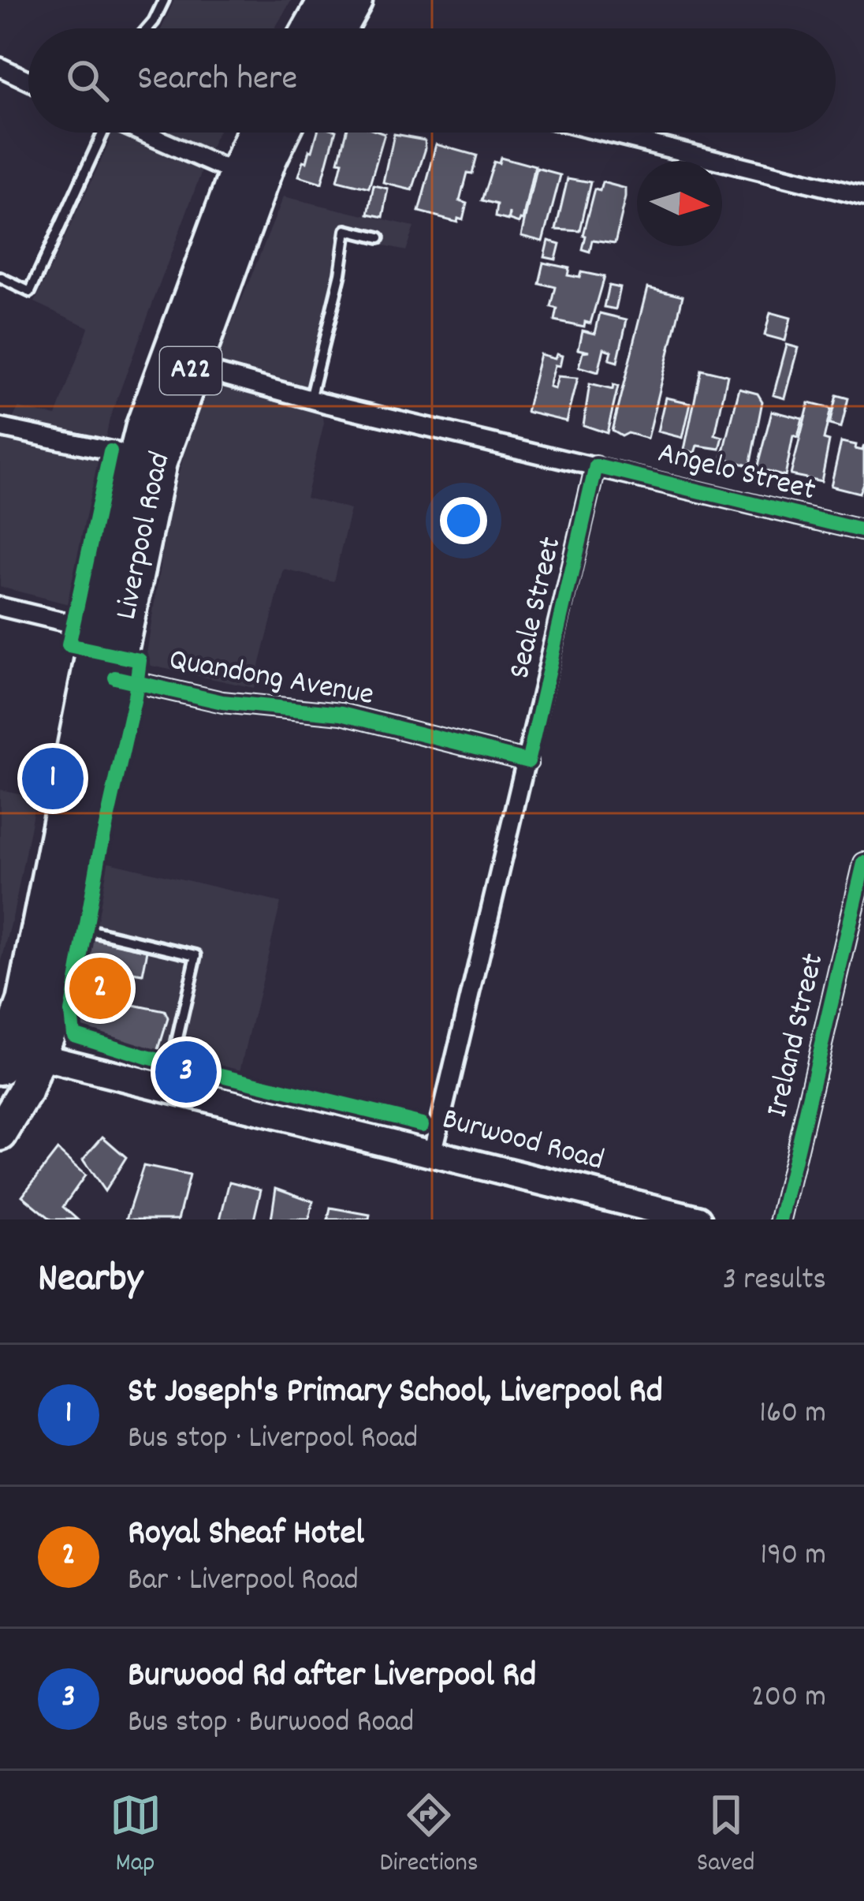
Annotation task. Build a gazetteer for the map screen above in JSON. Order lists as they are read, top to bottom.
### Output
{
  "streets": {
    "highway": ["A22", "Liverpool Road"],
    "main road": ["Burwood Road"],
    "street": [
      "Angelo Street",
      "Seale Street",
      "Quandong Avenue",
      "Ireland Street"
    ]
  },
  "crossings": [
    ["Angelo Street", "Liverpool Road"],
    ["Angelo Street", "Seale Street"],
    ["Liverpool Road", "Quandong Avenue"],
    ["Liverpool Road", "Burwood Road"],
    ["Seale Street", "Quandong Avenue"],
    ["Seale Street", "Burwood Road"]
  ],
  "north": "right",
  "page": {
    "search": "Search here",
    "pins": ["1", "2", "3"],
    "heading": ["Nearby", "3 results"],
    "list": [
      {
        "mark": "1",
        "name": "St Joseph's Primary School, Liverpool Rd",
        "note": "Bus stop · Liverpool Road",
        "value": "160 m"
      },
      {
        "mark": "2",
        "name": "Royal Sheaf Hotel",
        "note": "Bar · Liverpool Road",
        "value": "190 m"
      },
      {
        "mark": "3",
        "name": "Burwood Rd after Liverpool Rd",
        "note": "Bus stop · Burwood Road",
        "value": "200 m"
      }
    ],
    "nav": ["Map", "Directions", "Saved"]
  }
}
